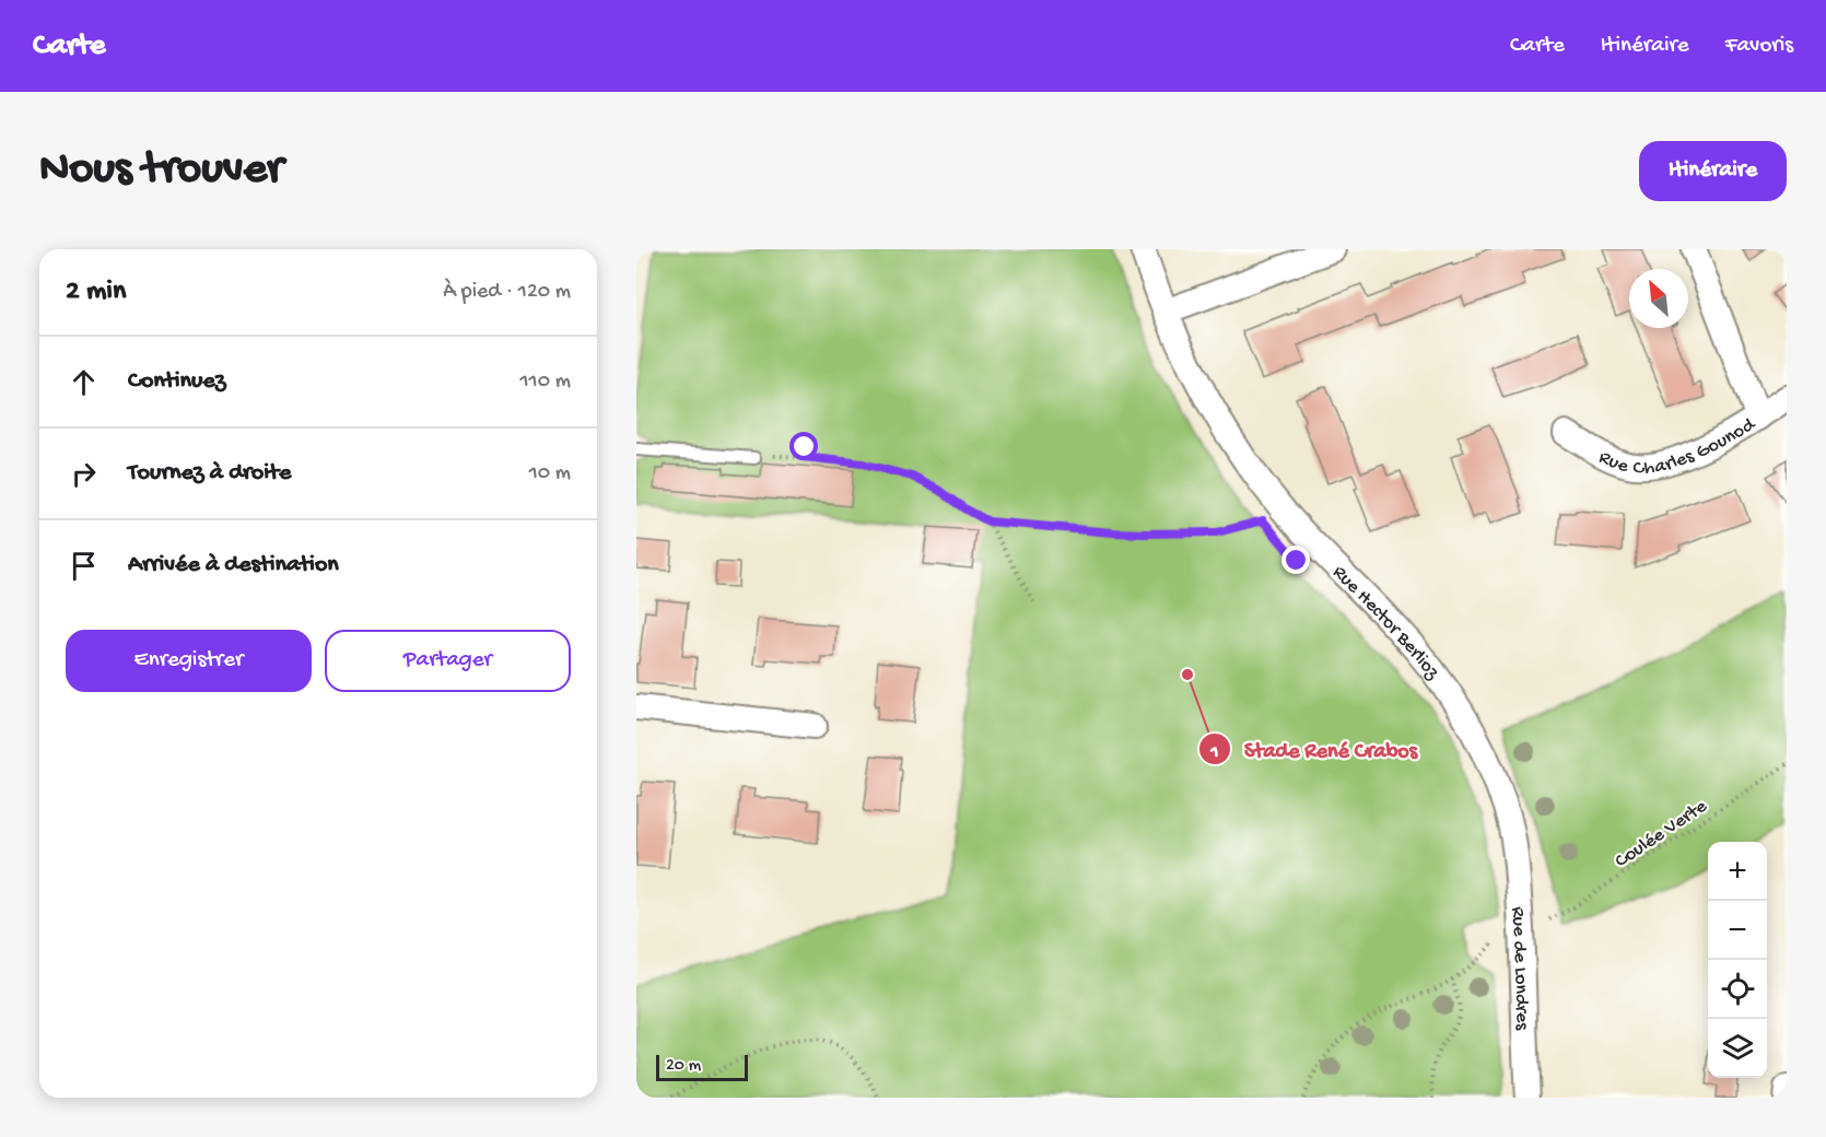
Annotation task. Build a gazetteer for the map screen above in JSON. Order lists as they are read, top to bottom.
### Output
{
  "streets": {
    "street": ["Rue Charles Gounod", "Rue Hector Berlioz", "Rue de Londres"],
    "path": ["Coulée Verte"]
  },
  "crossings": [
    ["Rue Hector Berlioz", "Rue de Londres"]
  ],
  "places": ["Stade René Crabos"],
  "scale_bar": "20 m",
  "north": "top left",
  "page": {
    "header": "Carte",
    "nav": ["Carte", "Itinéraire", "Favoris"],
    "buttons": [
      "Itinéraire",
      ["Enregistrer", "Partager"]
    ],
    "title": "Nous trouver",
    "heading": ["2 min", "À pied · 120 m"],
    "list": [
      ["Continuez", "110 m"],
      ["Tournez à droite", "10 m"],
      "Arrivée à destination"
    ],
    "map_buttons": ["+", "−"],
    "scale": "20 m"
  }
}
